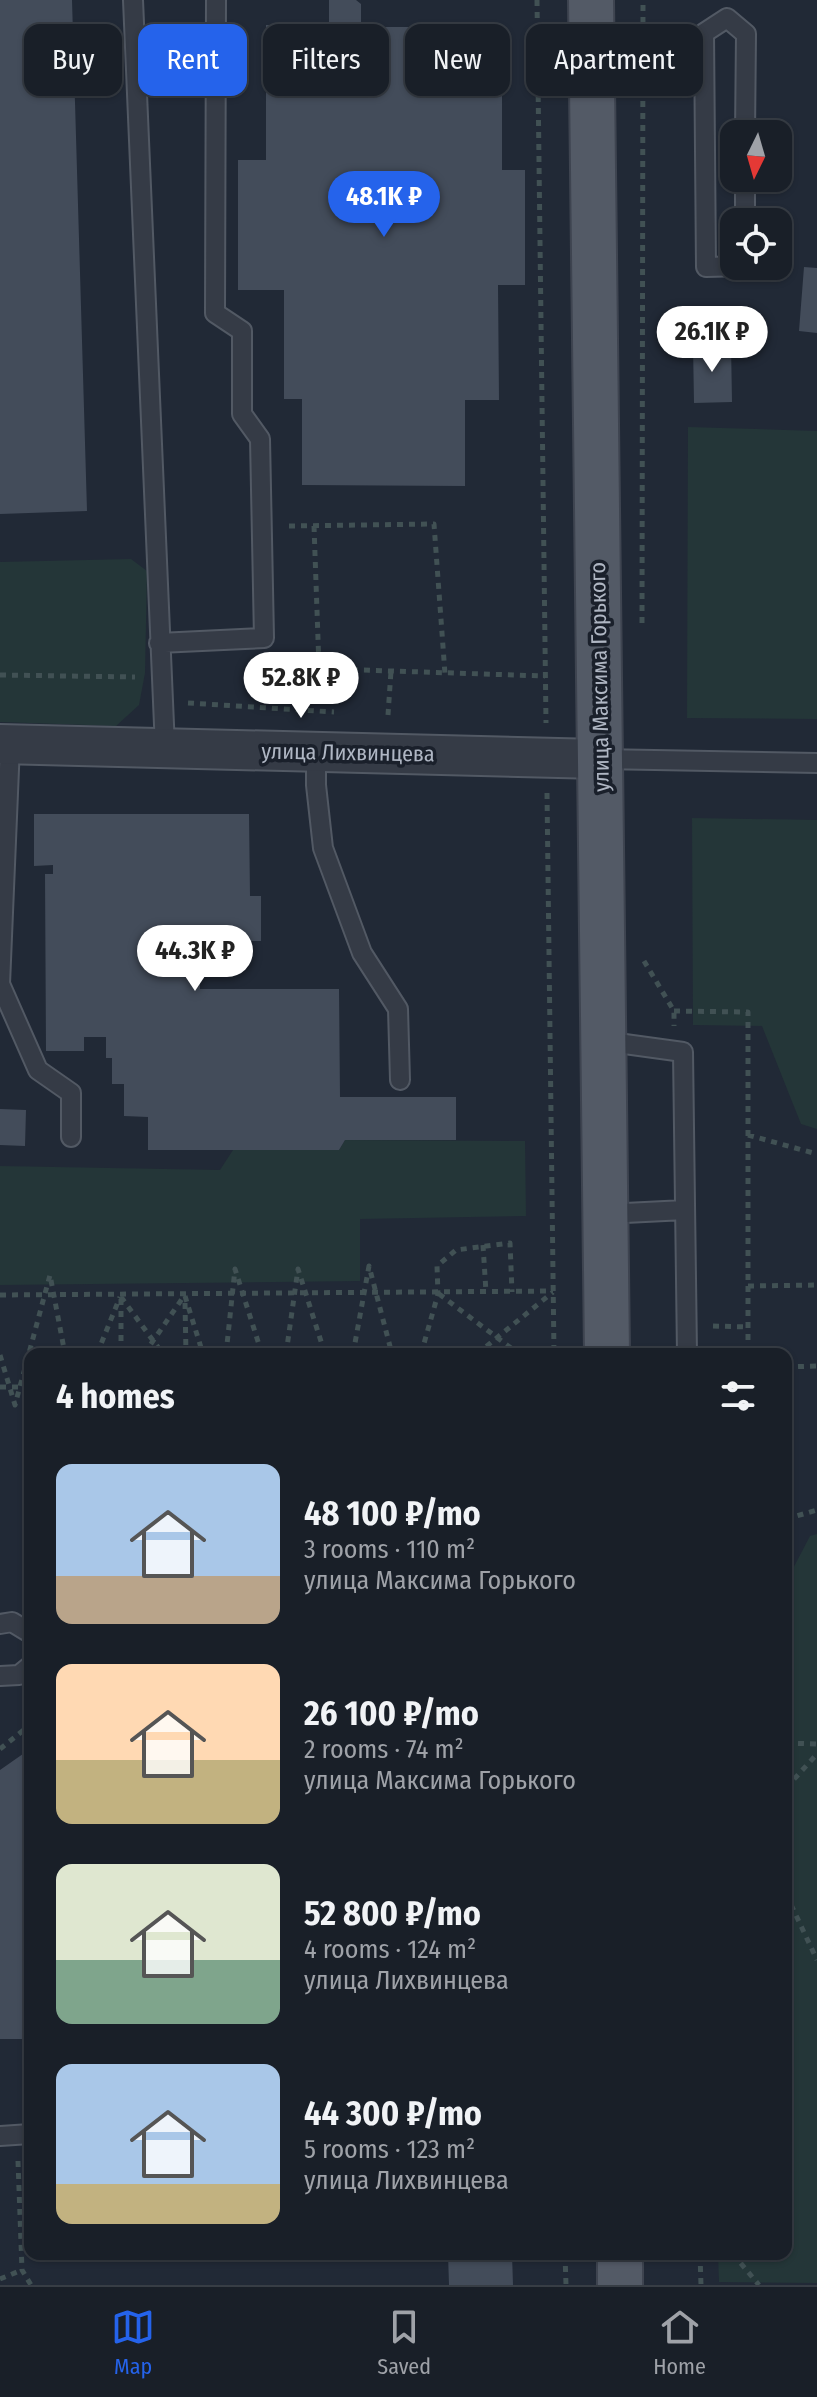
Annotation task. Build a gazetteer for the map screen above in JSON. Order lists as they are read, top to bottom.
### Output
{
  "streets": {
    "main road": ["улица Максима Горького"],
    "street": ["улица Лихвинцева"]
  },
  "crossings": [
    ["улица Максима Горького", "улица Лихвинцева"]
  ],
  "north": "bottom",
  "page": {
    "chip": [
      "Buy",
      "Rent",
      "Filters",
      "New",
      "Apartment"
    ],
    "price": [
      "48.1K ₽",
      "26.1K ₽",
      "52.8K ₽",
      "44.3K ₽"
    ],
    "heading": "4 homes",
    "list": [
      {
        "name": "48 100 ₽/mo",
        "note": "3 rooms · 110 m² · улица Максима Горького"
      },
      {
        "name": "26 100 ₽/mo",
        "note": "2 rooms · 74 m² · улица Максима Горького"
      },
      {
        "name": "52 800 ₽/mo",
        "note": "4 rooms · 124 m² · улица Лихвинцева"
      },
      {
        "name": "44 300 ₽/mo",
        "note": "5 rooms · 123 m² · улица Лихвинцева"
      }
    ],
    "tabs": ["Map", "Saved", "Home"]
  }
}
